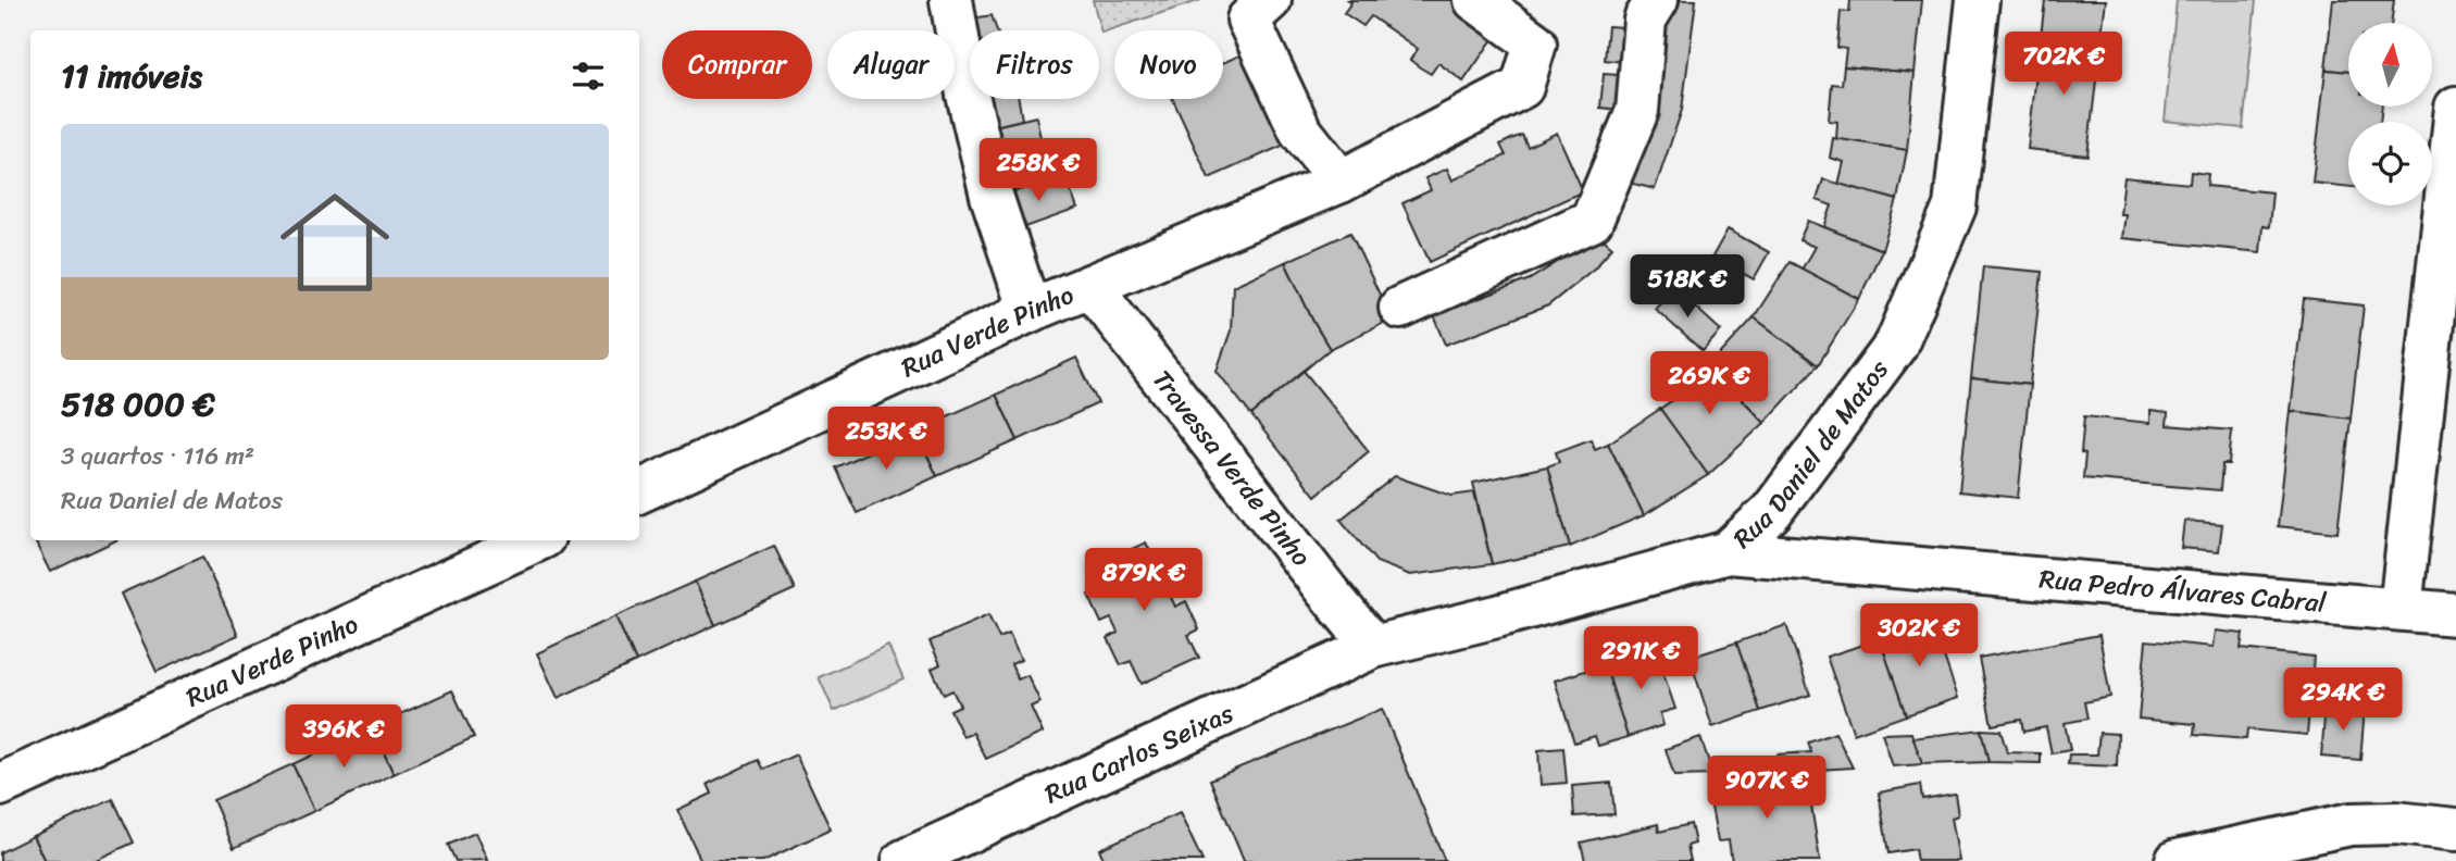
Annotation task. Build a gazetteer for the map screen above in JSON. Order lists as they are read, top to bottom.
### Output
{
  "streets": {
    "street": [
      "Rua Verde Pinho",
      "Rua Daniel de Matos",
      "Travessa Verde Pinho",
      "Rua Pedro Álvares Cabral",
      "Rua Carlos Seixas"
    ]
  },
  "crossings": [
    ["Rua Verde Pinho", "Travessa Verde Pinho"],
    ["Rua Daniel de Matos", "Travessa Verde Pinho"],
    ["Rua Daniel de Matos", "Rua Pedro Álvares Cabral"],
    ["Rua Daniel de Matos", "Rua Carlos Seixas"],
    ["Travessa Verde Pinho", "Rua Carlos Seixas"]
  ],
  "north": "top",
  "page": {
    "chip": [
      "Comprar",
      "Alugar",
      "Filtros",
      "Novo"
    ],
    "heading": "11 imóveis",
    "price": [
      "702K €",
      "258K €",
      "518K €",
      "269K €",
      "253K €",
      "879K €",
      "302K €",
      "291K €",
      "294K €",
      "396K €",
      "907K €"
    ],
    "list": [
      {
        "name": "518 000 €",
        "note": "3 quartos · 116 m² · Rua Daniel de Matos"
      }
    ]
  }
}
